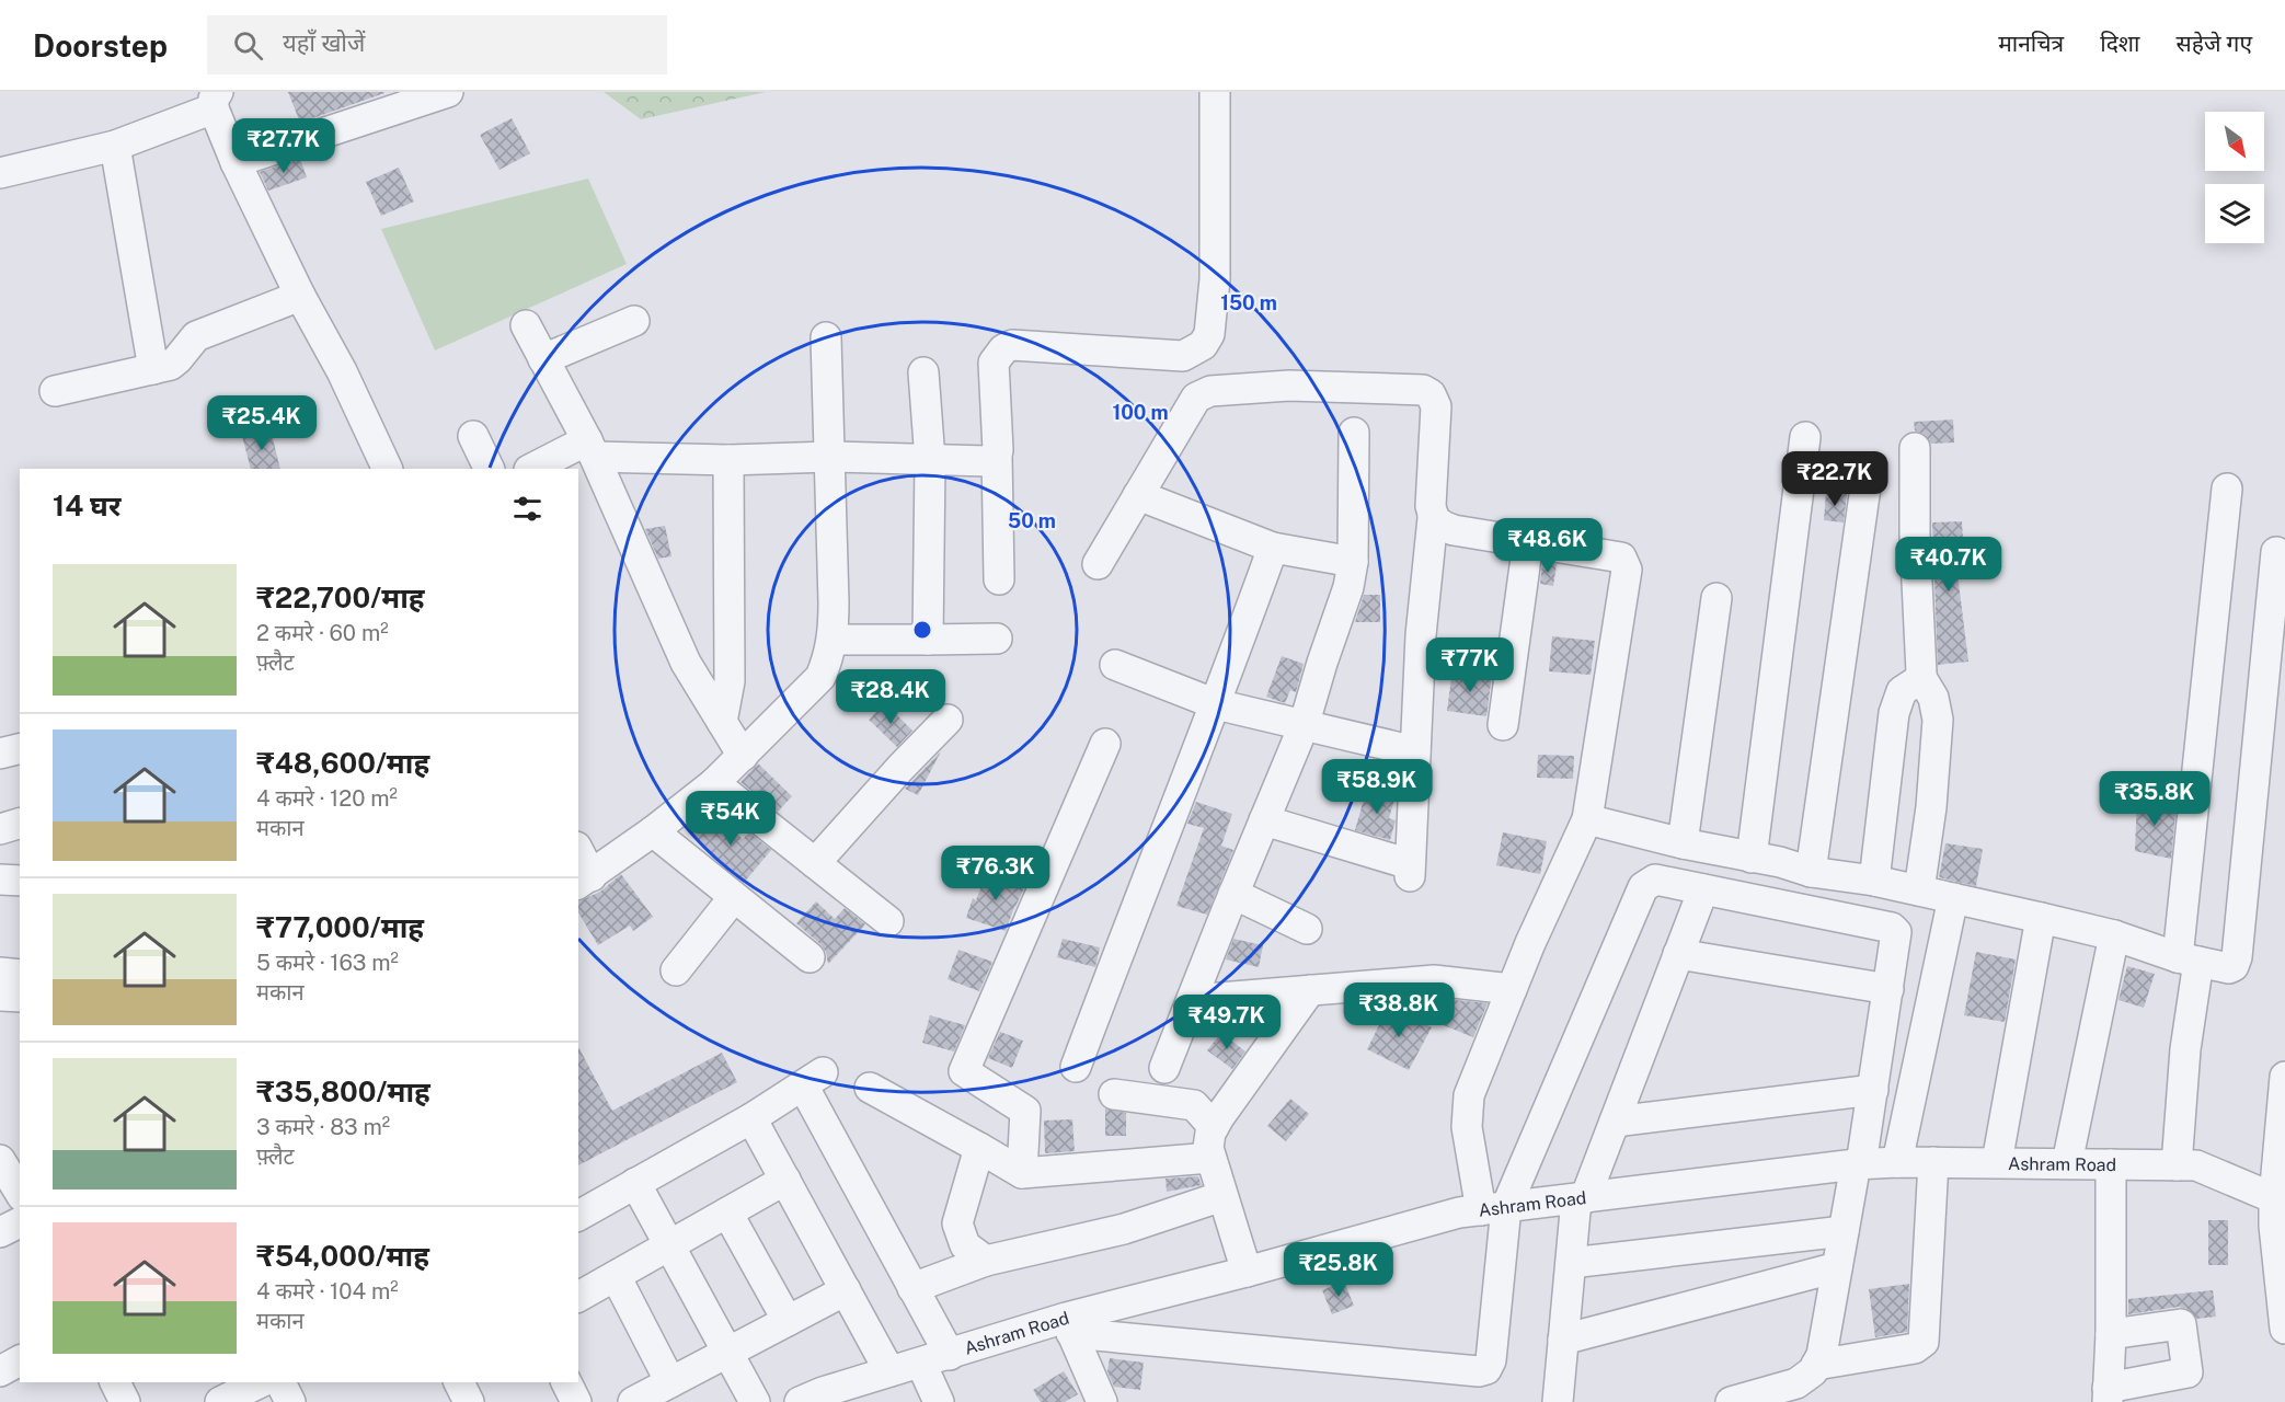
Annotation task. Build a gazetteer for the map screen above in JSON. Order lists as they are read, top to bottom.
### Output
{
  "streets": {
    "street": ["Ashram Road"]
  },
  "north": "bottom right",
  "page": {
    "header": "Doorstep",
    "search": "यहाँ खोजें",
    "nav": ["मानचित्र", "दिशा", "सहेजे गए"],
    "price": [
      "₹27.7K",
      "₹25.4K",
      "₹22.7K",
      "₹48.6K",
      "₹40.7K",
      "₹77K",
      "₹28.4K",
      "₹58.9K",
      "₹35.8K",
      "₹54K",
      "₹76.3K",
      "₹38.8K",
      "₹49.7K",
      "₹25.8K"
    ],
    "heading": "14 घर",
    "list": [
      {
        "name": "₹22,700/माह",
        "note": "2 कमरे · 60 m² · फ़्लैट"
      },
      {
        "name": "₹48,600/माह",
        "note": "4 कमरे · 120 m² · मकान"
      },
      {
        "name": "₹77,000/माह",
        "note": "5 कमरे · 163 m² · मकान"
      },
      {
        "name": "₹35,800/माह",
        "note": "3 कमरे · 83 m² · फ़्लैट"
      },
      {
        "name": "₹54,000/माह",
        "note": "4 कमरे · 104 m² · मकान"
      }
    ]
  },
  "rings": ["150 m", "100 m", "50 m"]
}
